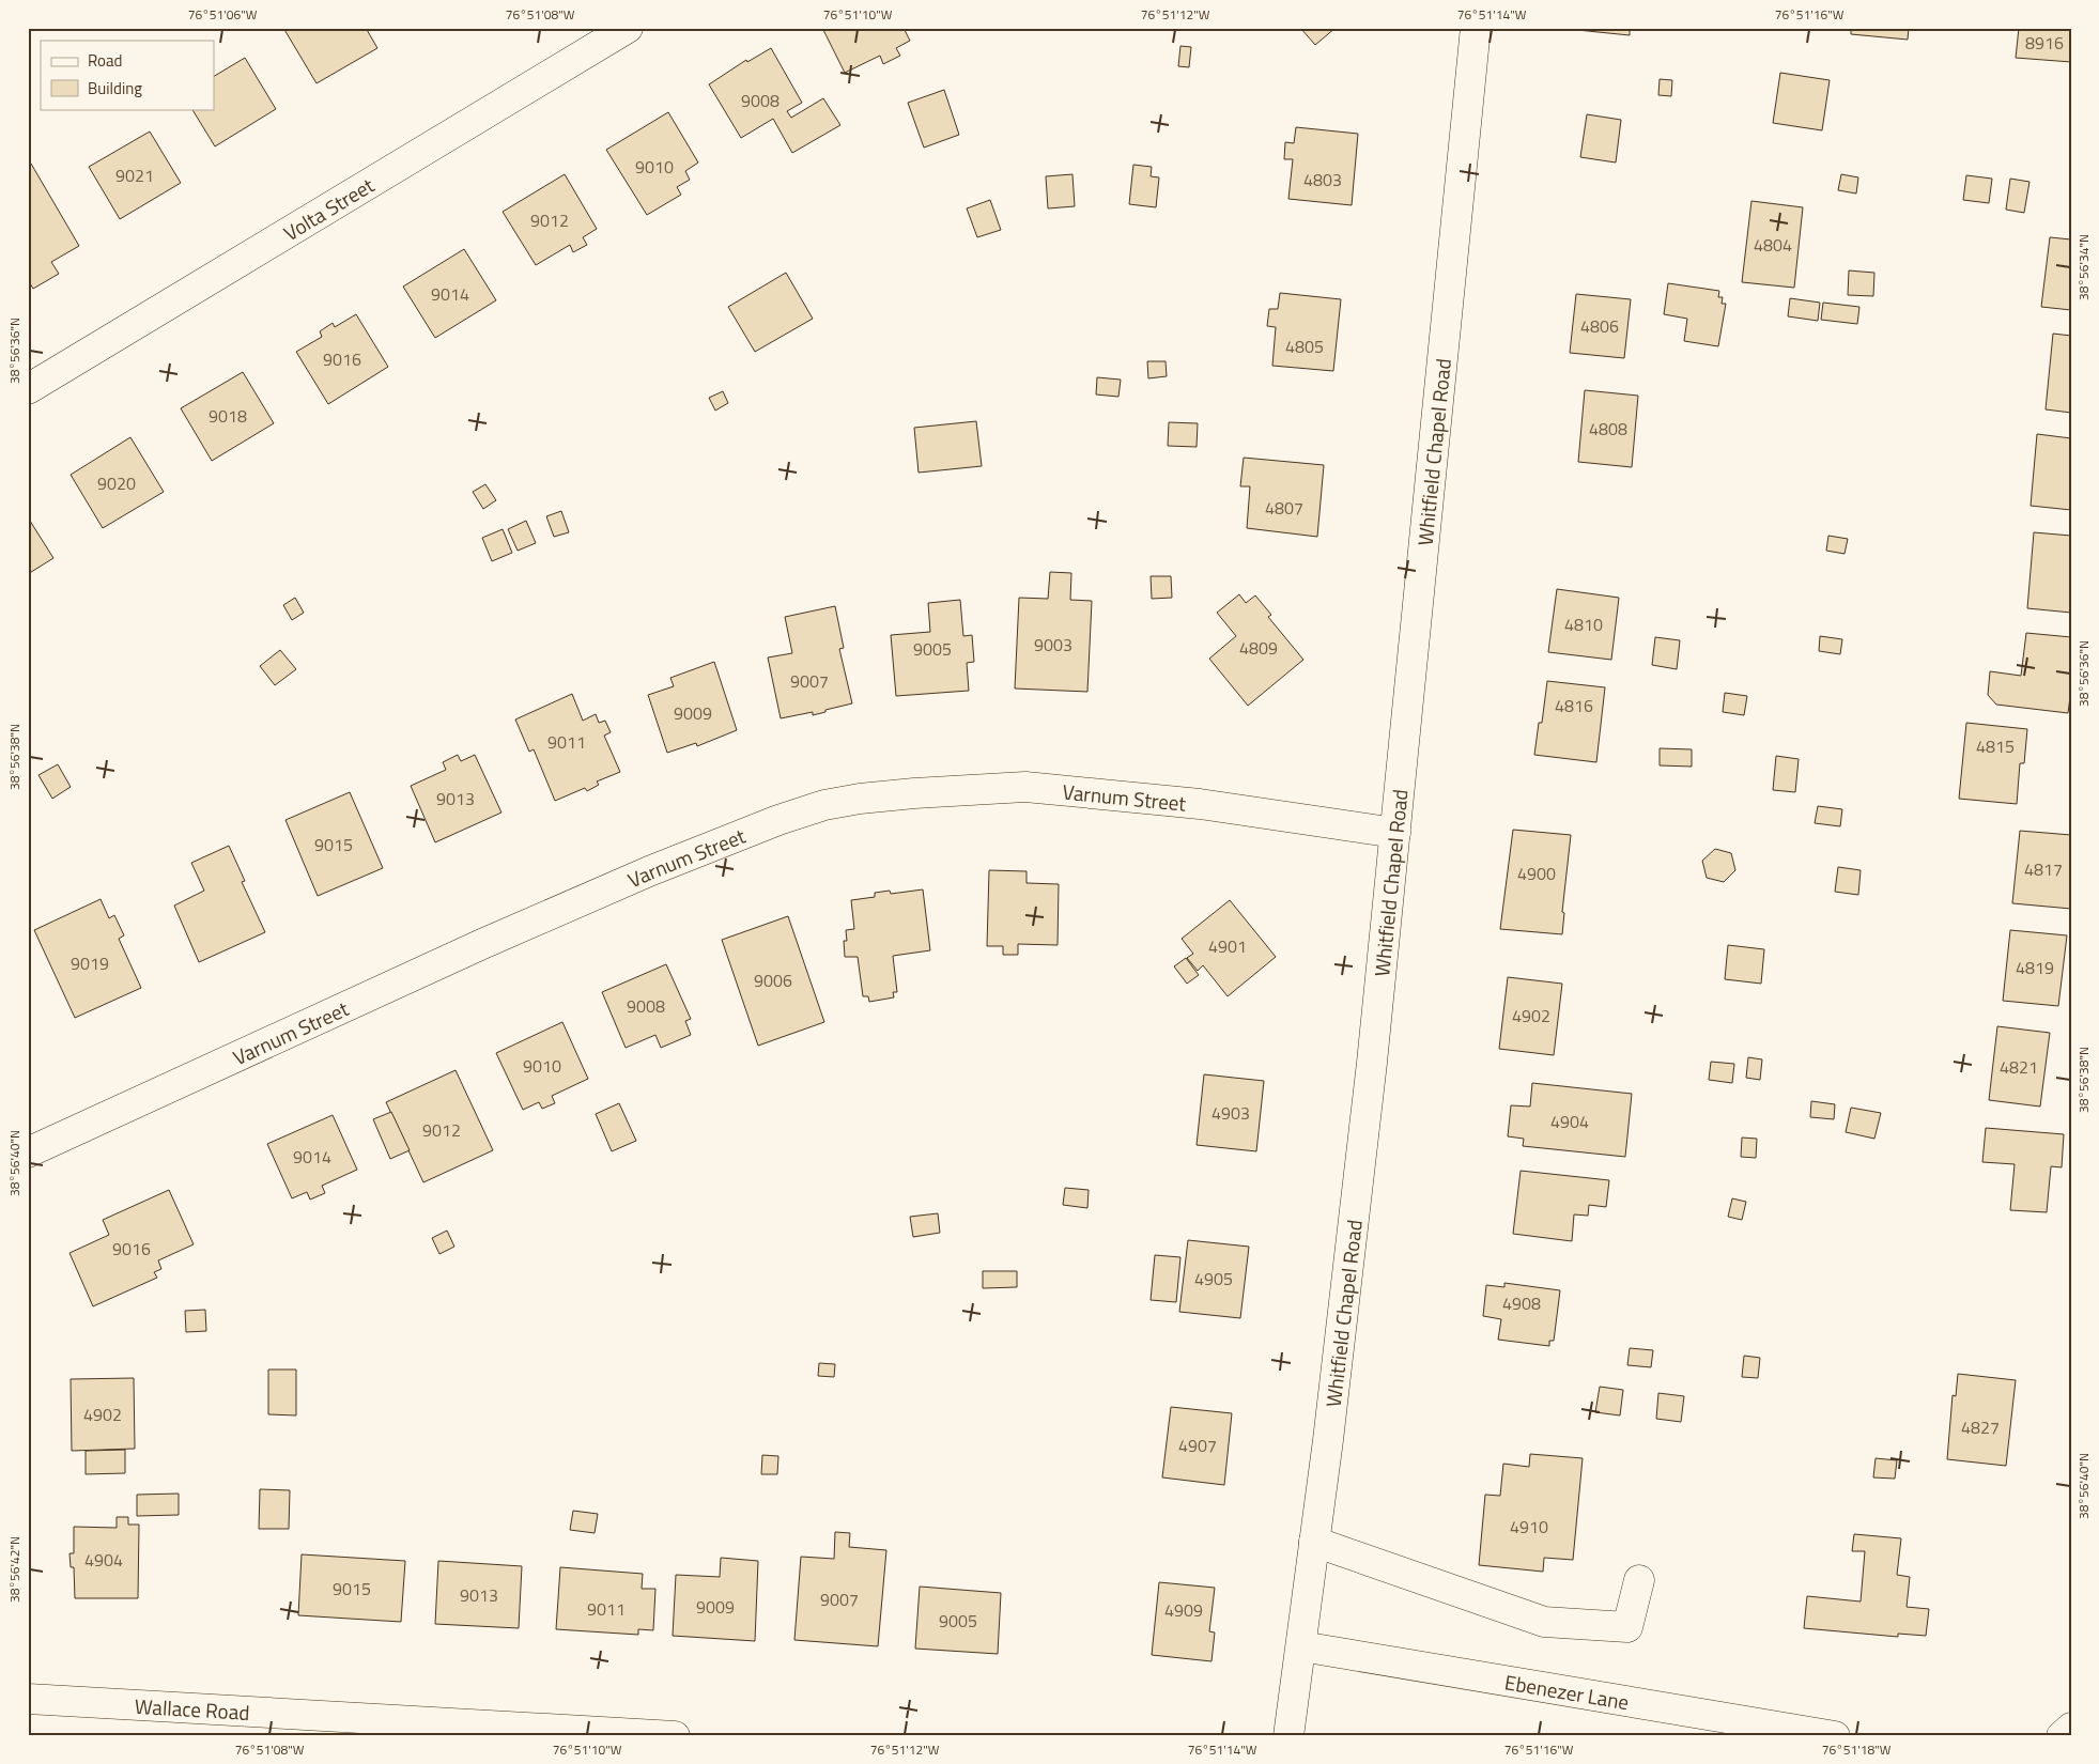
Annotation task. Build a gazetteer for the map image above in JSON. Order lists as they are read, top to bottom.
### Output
{
  "streets": {
    "street": [
      "Volta Street",
      "Whitfield Chapel Road",
      "Varnum Street",
      "Ebenezer Lane",
      "Wallace Road"
    ]
  },
  "crossings": [
    ["Whitfield Chapel Road", "Varnum Street"],
    ["Whitfield Chapel Road", "Ebenezer Lane"]
  ],
  "house_numbers": [
    "8916",
    "9008",
    "9010",
    "9021",
    "4803",
    "9012",
    "4804",
    "9014",
    "4806",
    "4805",
    "9016",
    "9018",
    "4808",
    "9020",
    "4807",
    "4810",
    "9003",
    "4809",
    "9005",
    "9007",
    "4816",
    "9009",
    "9011",
    "4815",
    "9013",
    "9015",
    "4817",
    "4900",
    "4901",
    "9019",
    "4819",
    "9006",
    "9008",
    "4902",
    "9010",
    "4821",
    "4903",
    "4904",
    "9012",
    "9014",
    "9016",
    "4905",
    "4908",
    "4902",
    "4827",
    "4907",
    "4910",
    "4904",
    "9015",
    "9013",
    "9007",
    "9009",
    "9011",
    "4909",
    "9005"
  ],
  "legend": ["Road", "Building"],
  "coordinates": [
    "76°51'06\"W",
    "76°51'08\"W",
    "76°51'10\"W",
    "76°51'12\"W",
    "76°51'14\"W",
    "76°51'16\"W",
    "38°56'34\"N",
    "38°56'36\"N",
    "38°56'38\"N",
    "38°56'40\"N",
    "38°56'42\"N",
    "76°51'18\"W"
  ]
}
